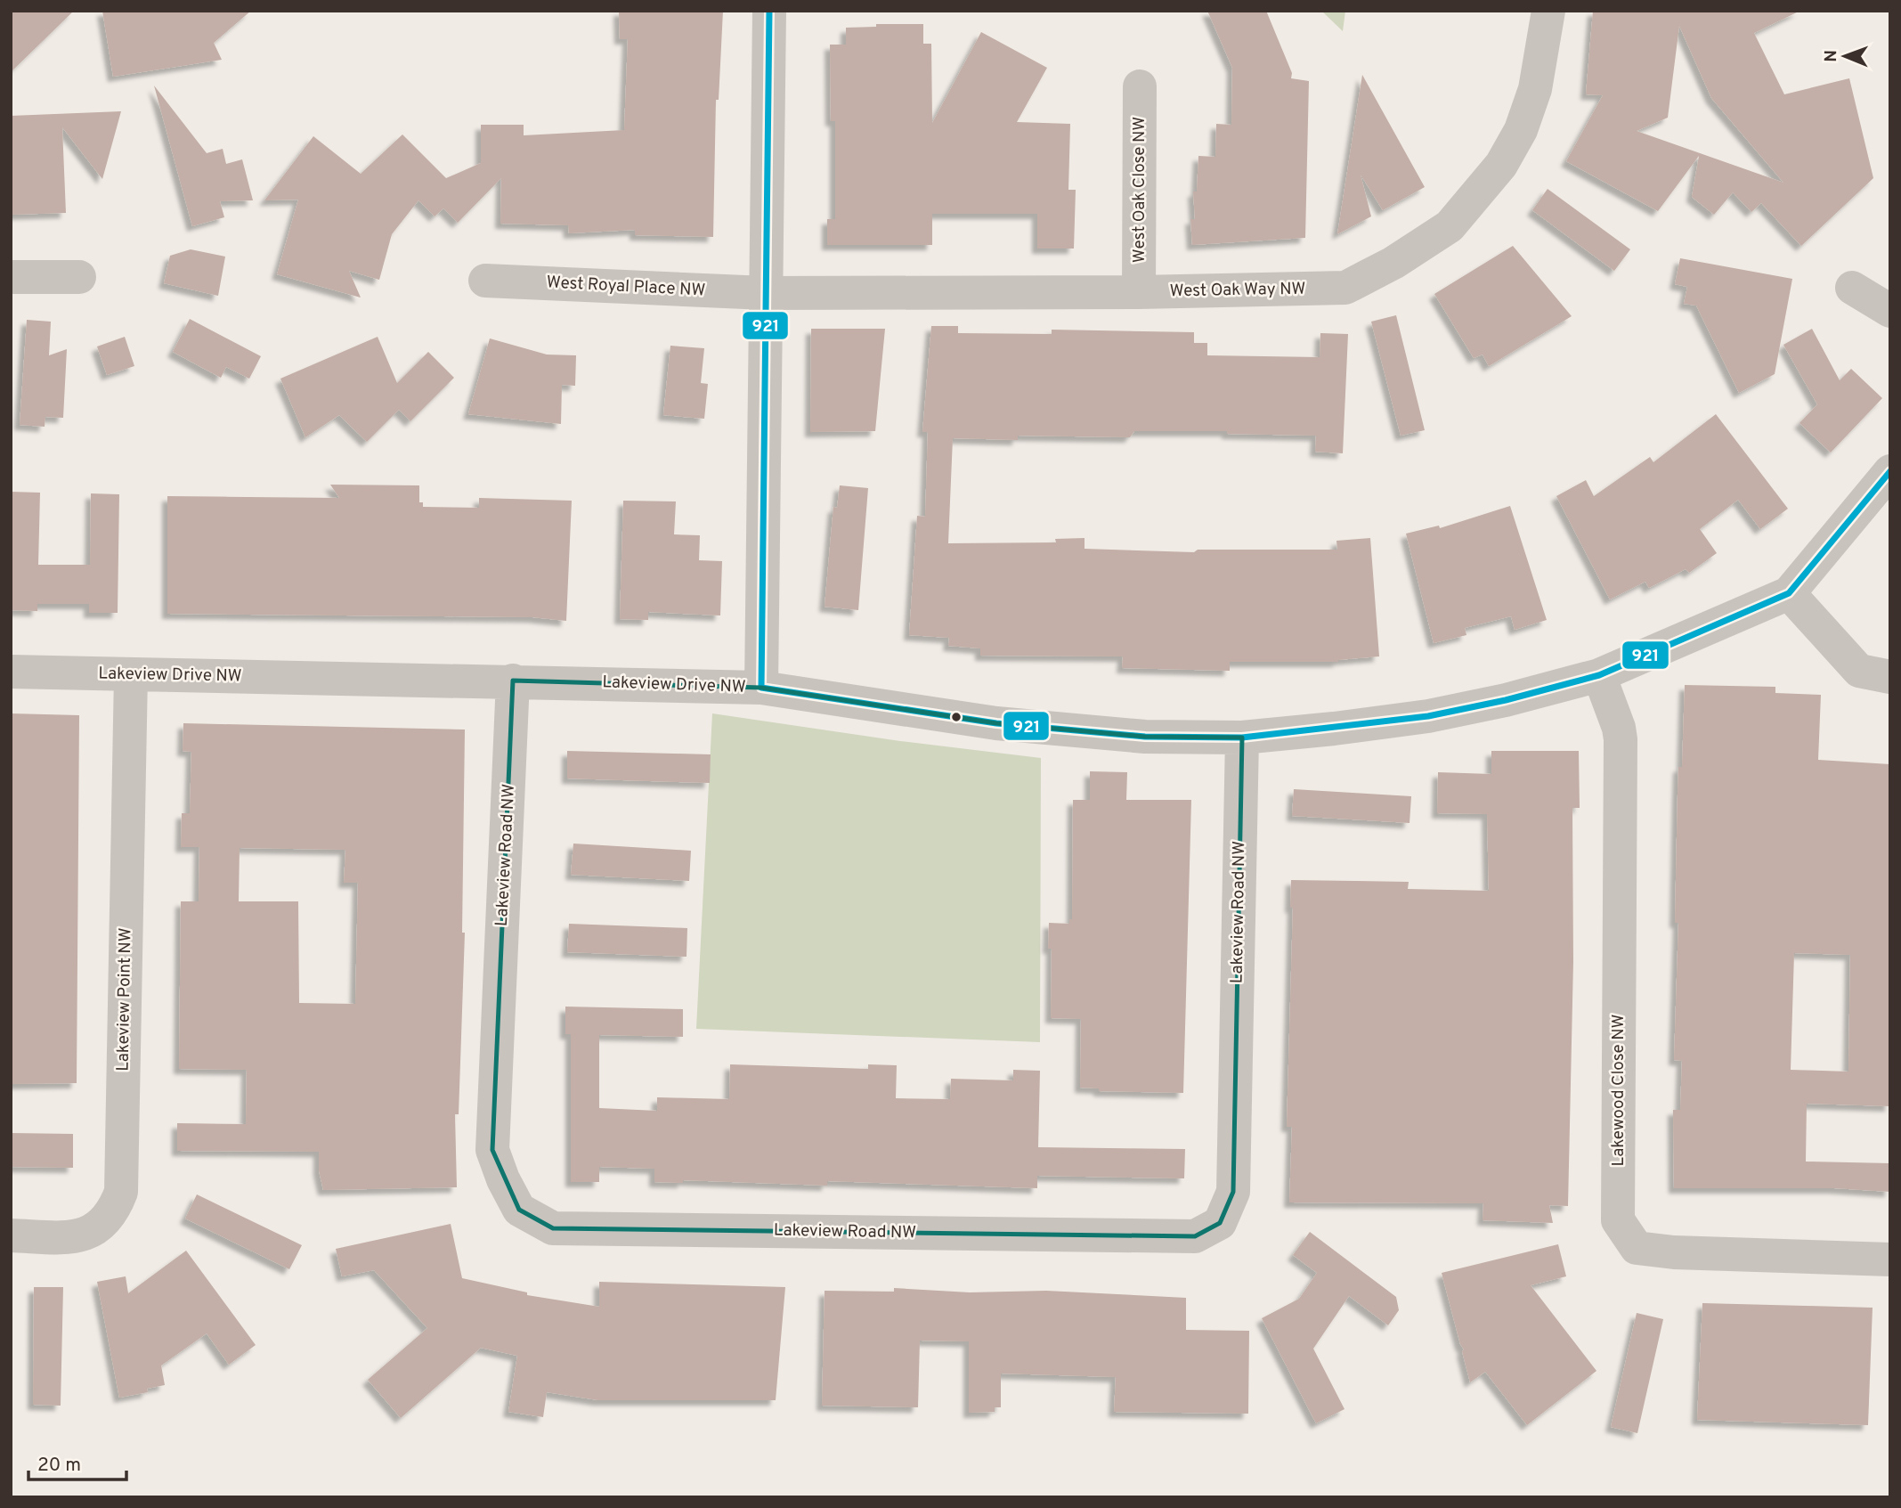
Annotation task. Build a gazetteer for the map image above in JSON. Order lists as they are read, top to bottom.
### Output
{
  "streets": {
    "street": [
      "West Oak Close NW",
      "West Royal Place NW",
      "West Oak Way NW",
      "Lakeview Drive NW",
      "Lakeview Road NW",
      "Lakeview Point NW",
      "Lakewood Close NW"
    ]
  },
  "crossings": [
    ["West Oak Close NW", "West Oak Way NW"],
    ["West Royal Place NW", "West Oak Way NW"],
    ["Lakeview Drive NW", "Lakeview Road NW"],
    ["Lakeview Drive NW", "Lakeview Point NW"],
    ["Lakeview Drive NW", "Lakewood Close NW"]
  ],
  "lines": ["transit line 921"],
  "scale_bar": "20 m",
  "north": "left"
}
